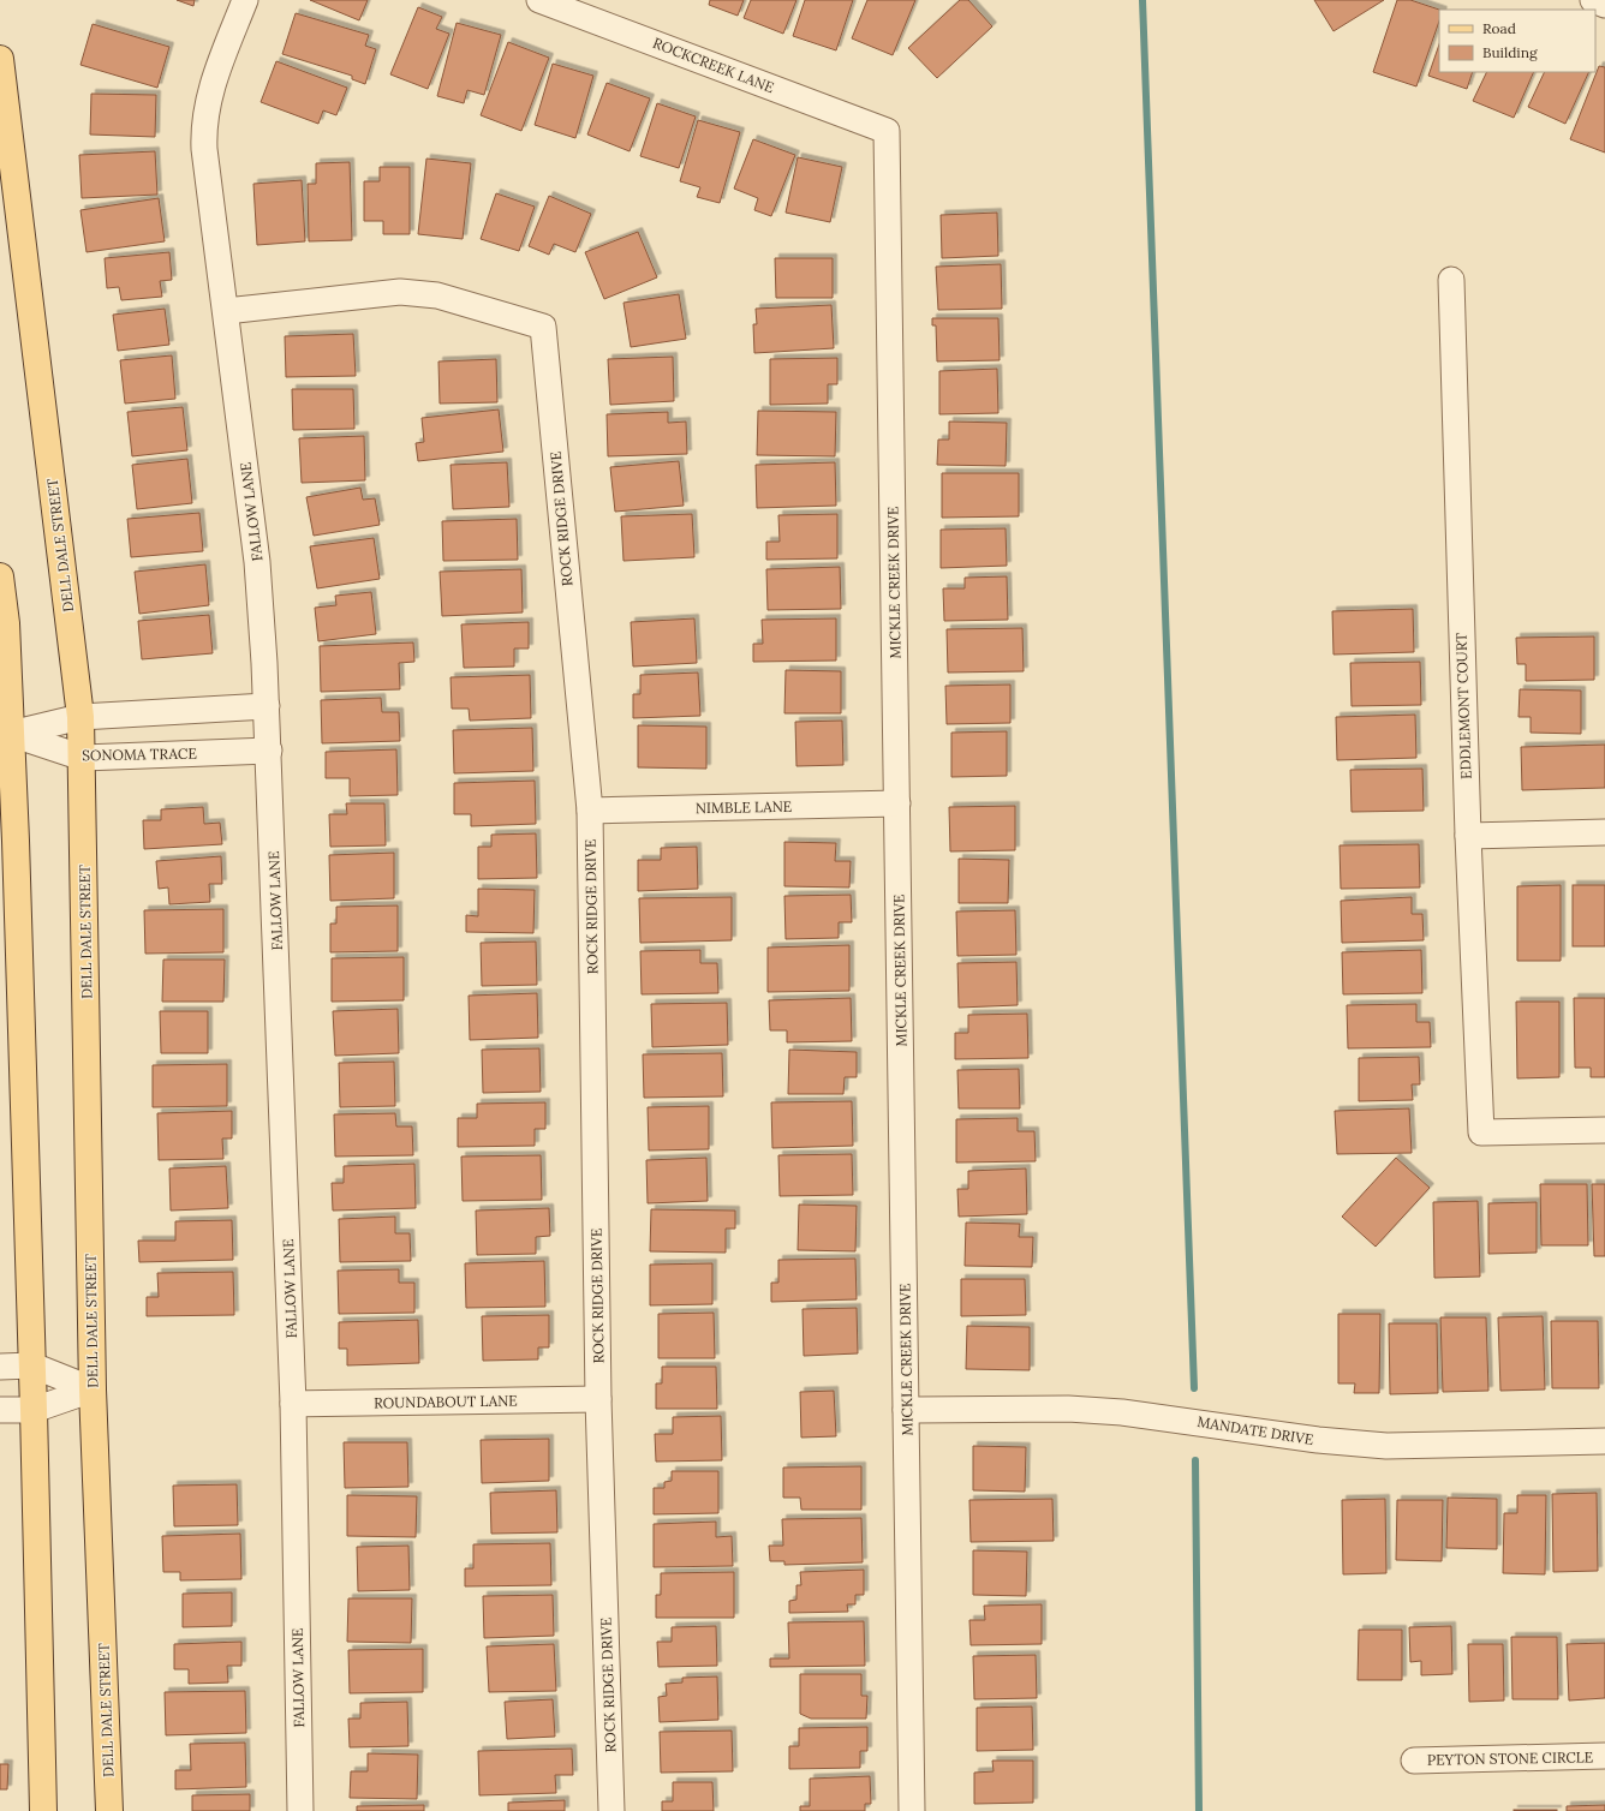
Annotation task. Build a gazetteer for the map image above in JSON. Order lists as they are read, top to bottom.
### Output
{
  "streets": {
    "main road": ["DELL DALE STREET"],
    "street": [
      "ROCKCREEK LANE",
      "FALLOW LANE",
      "ROCK RIDGE DRIVE",
      "MICKLE CREEK DRIVE",
      "EDDLEMONT COURT",
      "SONOMA TRACE",
      "NIMBLE LANE",
      "ROUNDABOUT LANE",
      "MANDATE DRIVE",
      "PEYTON STONE CIRCLE"
    ]
  },
  "crossings": [
    ["ROCKCREEK LANE", "MICKLE CREEK DRIVE"],
    ["FALLOW LANE", "ROCK RIDGE DRIVE"],
    ["FALLOW LANE", "SONOMA TRACE"],
    ["FALLOW LANE", "ROUNDABOUT LANE"],
    ["ROCK RIDGE DRIVE", "NIMBLE LANE"],
    ["ROCK RIDGE DRIVE", "ROUNDABOUT LANE"],
    ["DELL DALE STREET", "SONOMA TRACE"],
    ["MICKLE CREEK DRIVE", "NIMBLE LANE"],
    ["MICKLE CREEK DRIVE", "MANDATE DRIVE"]
  ],
  "legend": ["Road", "Building"]
}
